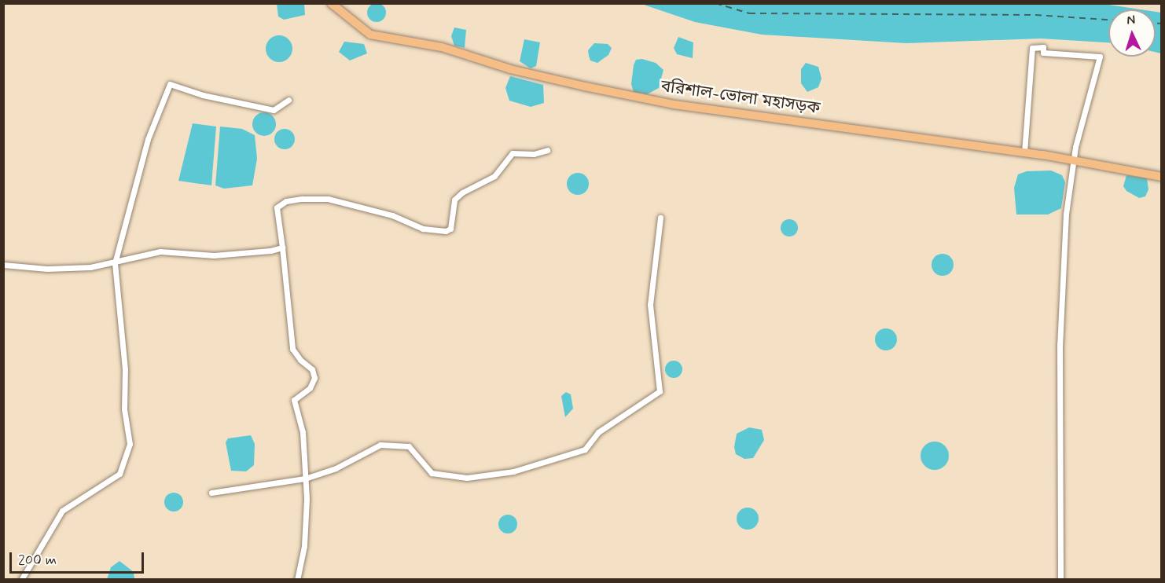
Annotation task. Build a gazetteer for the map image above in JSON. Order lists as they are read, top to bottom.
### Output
{
  "streets": {
    "highway": ["বরিশাল-ভোলা মহাসড়ক"]
  },
  "scale_bar": "200 m",
  "north": "top"
}
